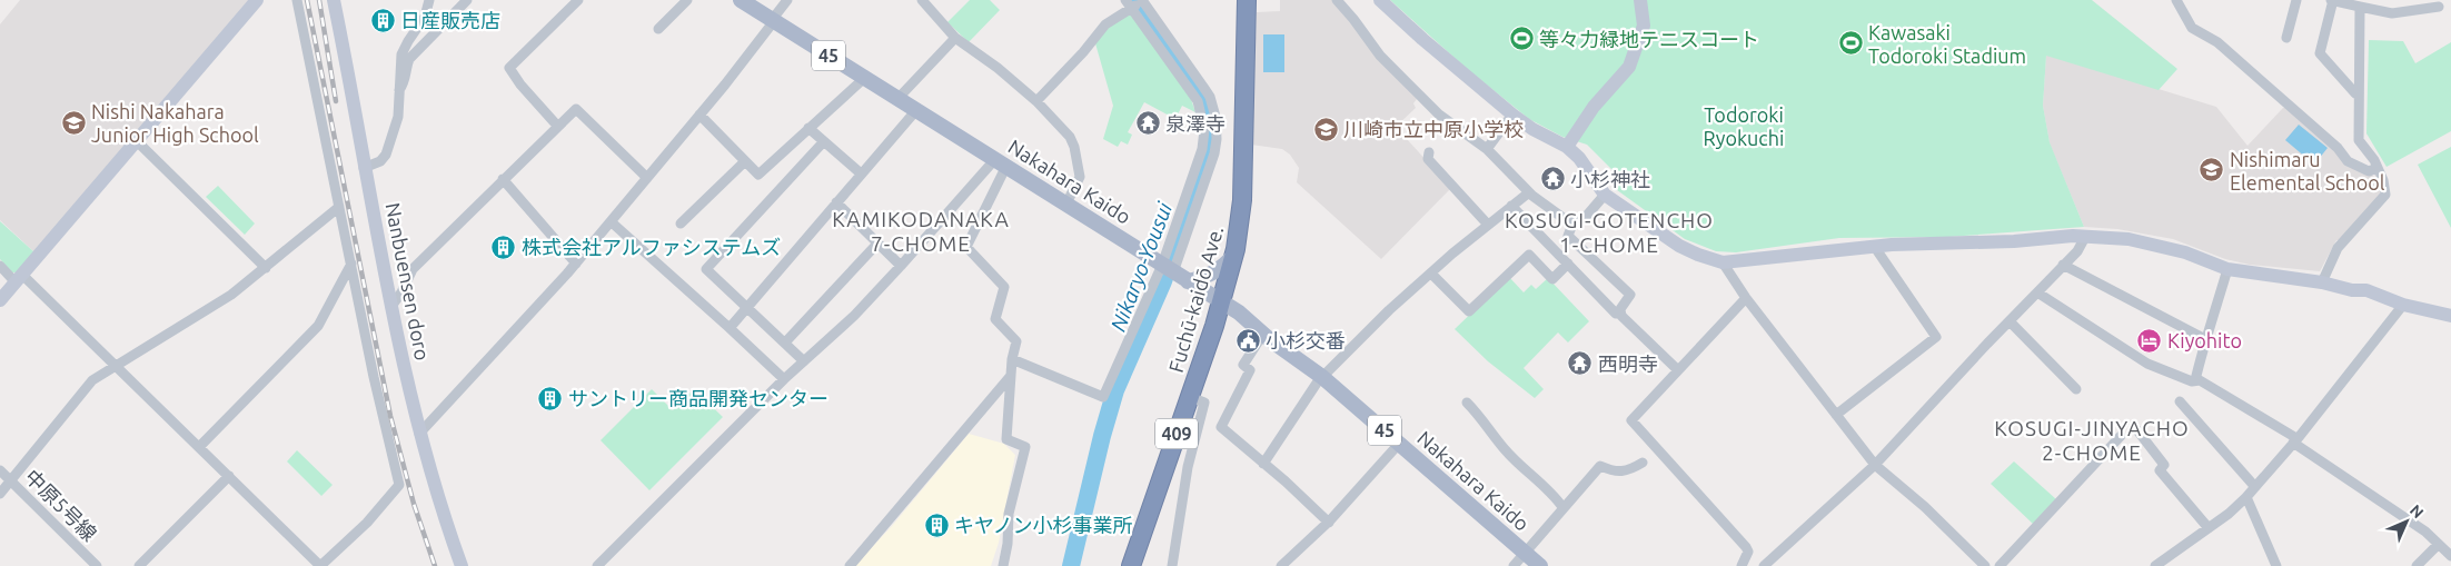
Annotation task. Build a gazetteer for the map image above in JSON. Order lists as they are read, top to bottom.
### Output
{
  "streets": {
    "highway": ["Fuchū-kaidō Ave.", "409"],
    "main road": ["45", "Nakahara Kaido"],
    "street": ["Nanbuensen doro", "中原5号線"]
  },
  "crossings": [
    ["Nakahara Kaido", "Fuchū-kaidō Ave."]
  ],
  "districts": ["KAMIKODANAKA 7-CHOME", "KOSUGI-GOTENCHO 1-CHOME", "KOSUGI-JINYACHO 2-CHOME"],
  "water": ["Nikaryo-Yousui"],
  "parks": ["Todoroki Ryokuchi"],
  "places": {
    "building": [
      "日産販売店",
      "株式会社アルファシステムズ",
      "サントリー商品開発センター",
      "キヤノン小杉事業所"
    ],
    "sports": ["等々力緑地テニスコート", "Kawasaki Todoroki Stadium"],
    "school or university": ["Nishi Nakahara Junior High School", "川崎市立中原小学校", "Nishimaru Elemental School"],
    "temple": ["泉澤寺", "小杉神社", "西明寺"],
    "public building": ["小杉交番"],
    "hotel": ["Kiyohito"]
  },
  "north": "top right"
}
